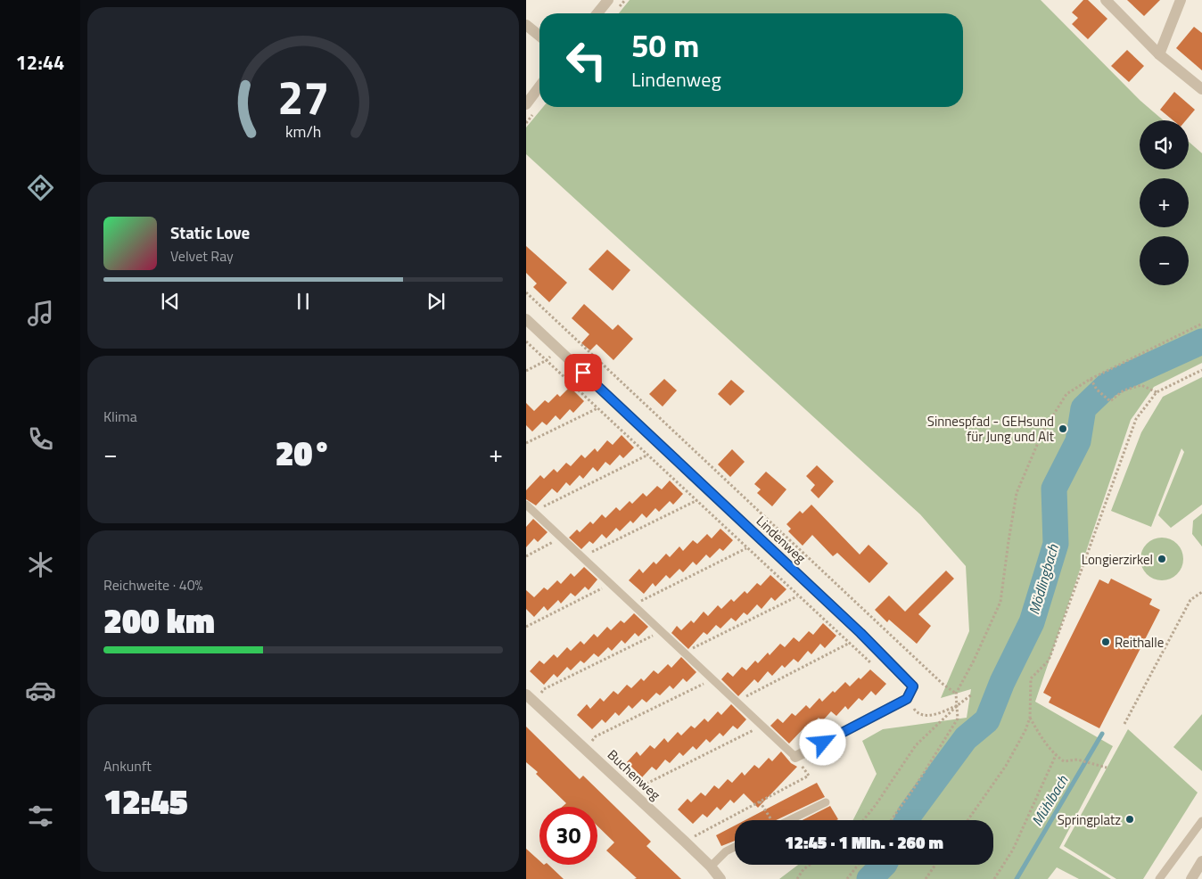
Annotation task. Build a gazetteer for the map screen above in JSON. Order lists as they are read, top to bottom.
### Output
{
  "streets": {
    "street": ["Lindenweg", "Buchenweg"]
  },
  "water": ["Mödlingbach", "Mühlbach"],
  "places": [
    "Sinnespfad - GEHsund für Jung und Alt",
    "Longierzirkel",
    "Reithalle",
    "Springplatz"
  ],
  "page": {
    "tabs": "12:44",
    "turn": ["50 m", "Lindenweg"],
    "map_buttons": ["+", "−"],
    "song": ["Static Love", "Velvet Ray"],
    "tile": [
      "Klima",
      ["Reichweite · 40%", "200 km"],
      ["Ankunft", "12:45"]
    ],
    "heat": ["−", "20°", "+"],
    "limit": "30",
    "trip": "12:45 · 1 Min. · 260 m",
    "gauge": ["27", "km/h"]
  }
}
